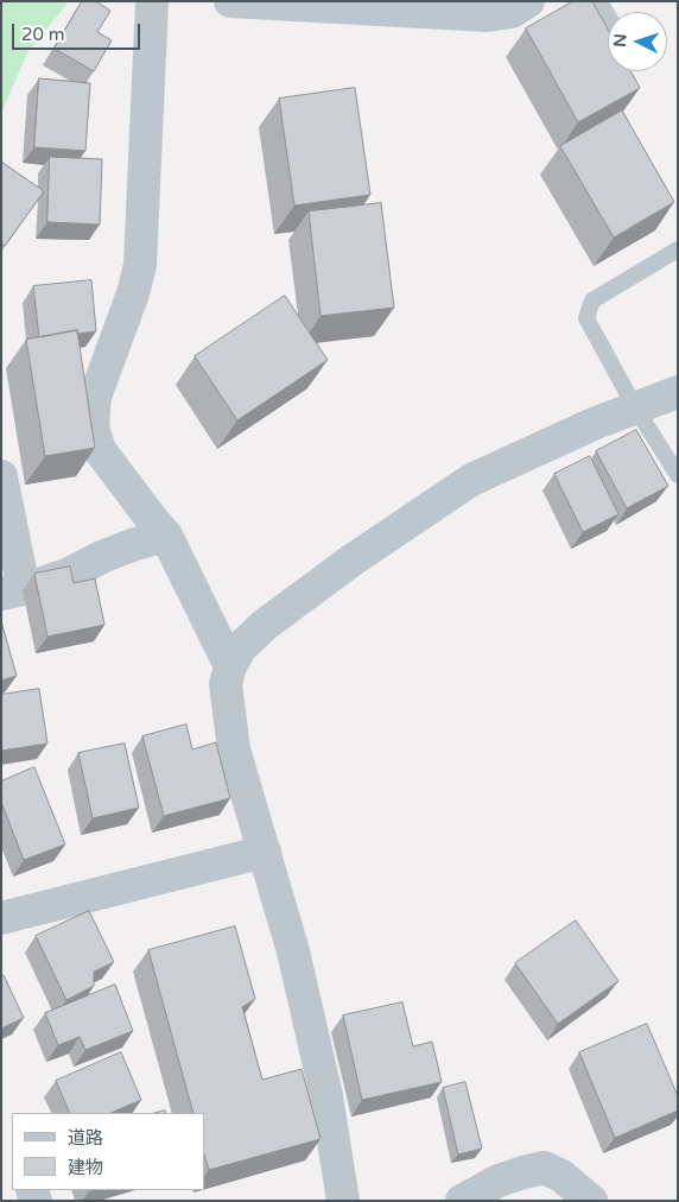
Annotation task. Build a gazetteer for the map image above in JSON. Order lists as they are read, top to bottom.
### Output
{
  "legend": ["道路", "建物"],
  "scale_bar": "20 m",
  "north": "left"
}
